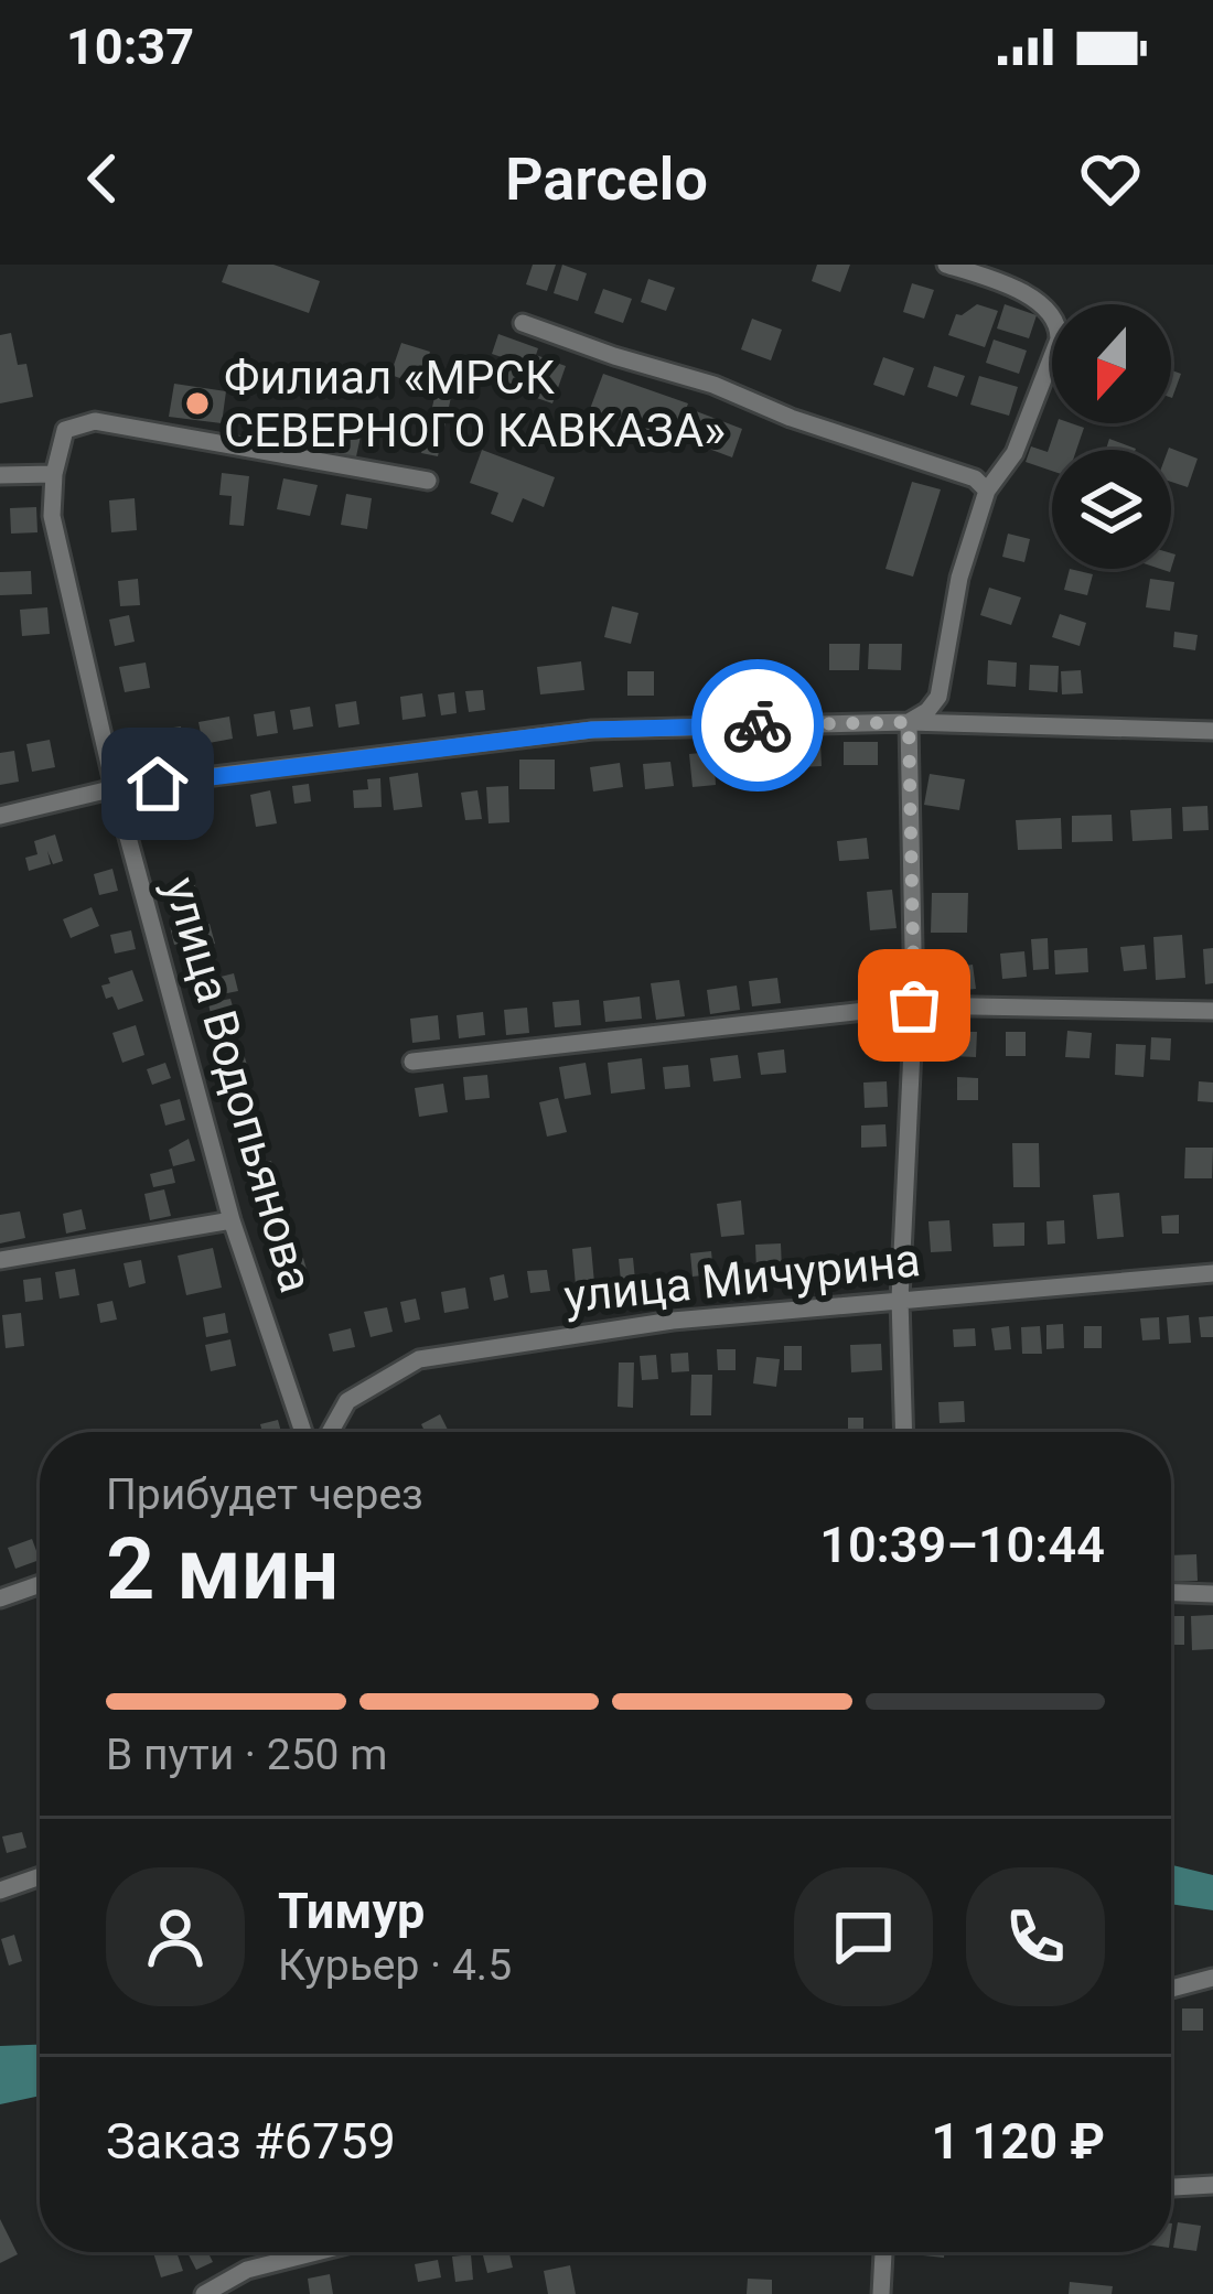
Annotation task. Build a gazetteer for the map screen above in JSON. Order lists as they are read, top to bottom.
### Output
{
  "streets": {
    "street": ["улица Водопьянова", "улица Мичурина"]
  },
  "places": ["Филиал «МРСК СЕВЕРНОГО КАВКАЗА»"],
  "north": "bottom",
  "page": {
    "status": "10:37",
    "header": "Parcelo",
    "heading": ["2 мин", "Прибудет через", "10:39–10:44"],
    "panel": [
      "Тимур",
      "Курьер · 4.5",
      "Заказ #6759",
      "1 120 ₽"
    ],
    "bar": "В пути · 250 m"
  }
}
